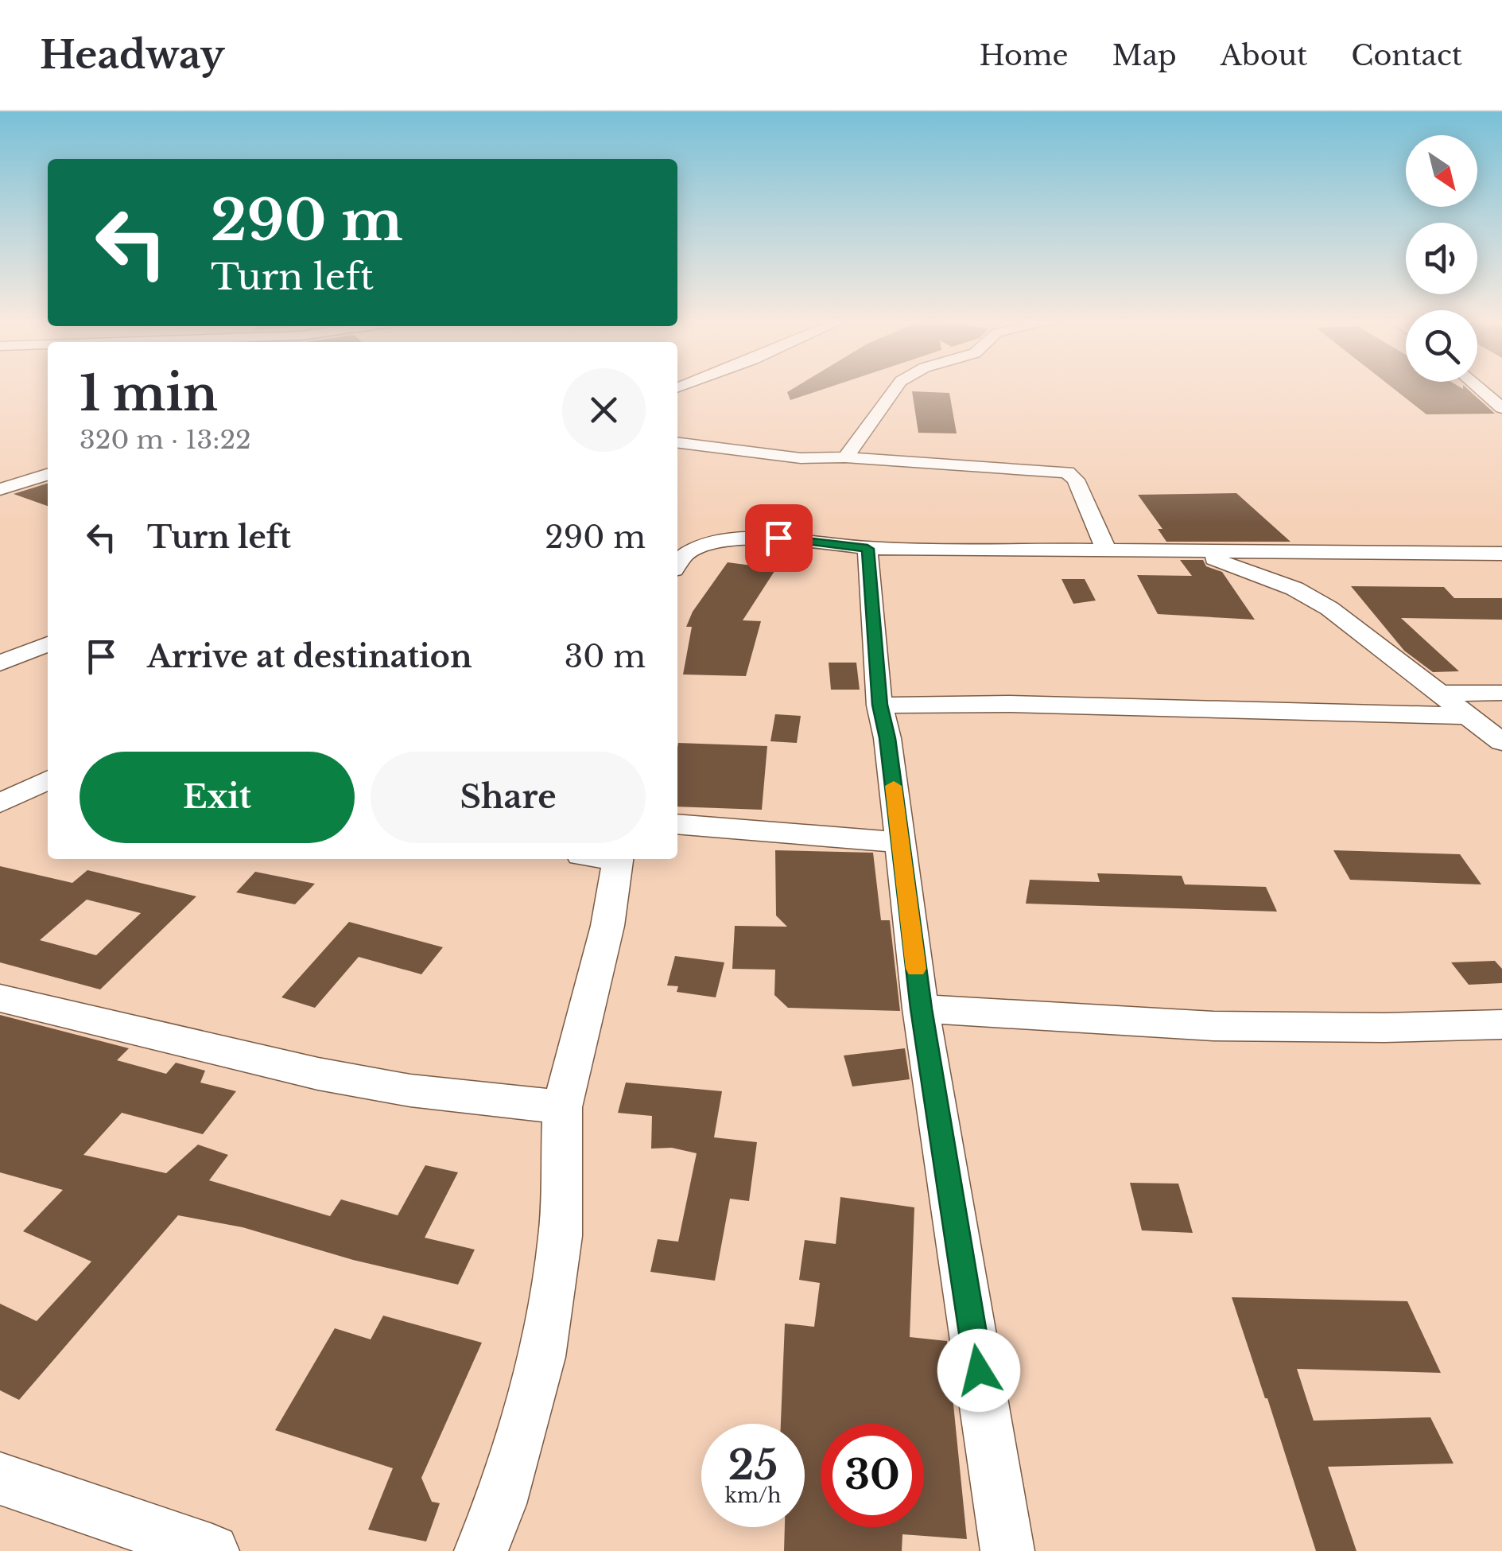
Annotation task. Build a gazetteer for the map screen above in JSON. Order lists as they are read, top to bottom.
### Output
{
  "north": "bottom right",
  "page": {
    "header": "Headway",
    "nav": [
      "Home",
      "Map",
      "About",
      "Contact"
    ],
    "turn": ["290 m", "Turn left"],
    "heading": ["1 min", "320 m · 13:22"],
    "list": [
      {
        "name": "Turn left",
        "value": "290 m"
      },
      {
        "name": "Arrive at destination",
        "value": "30 m"
      }
    ],
    "buttons": ["Exit", "Share"],
    "speed": "25 km/h",
    "limit": "30"
  }
}
